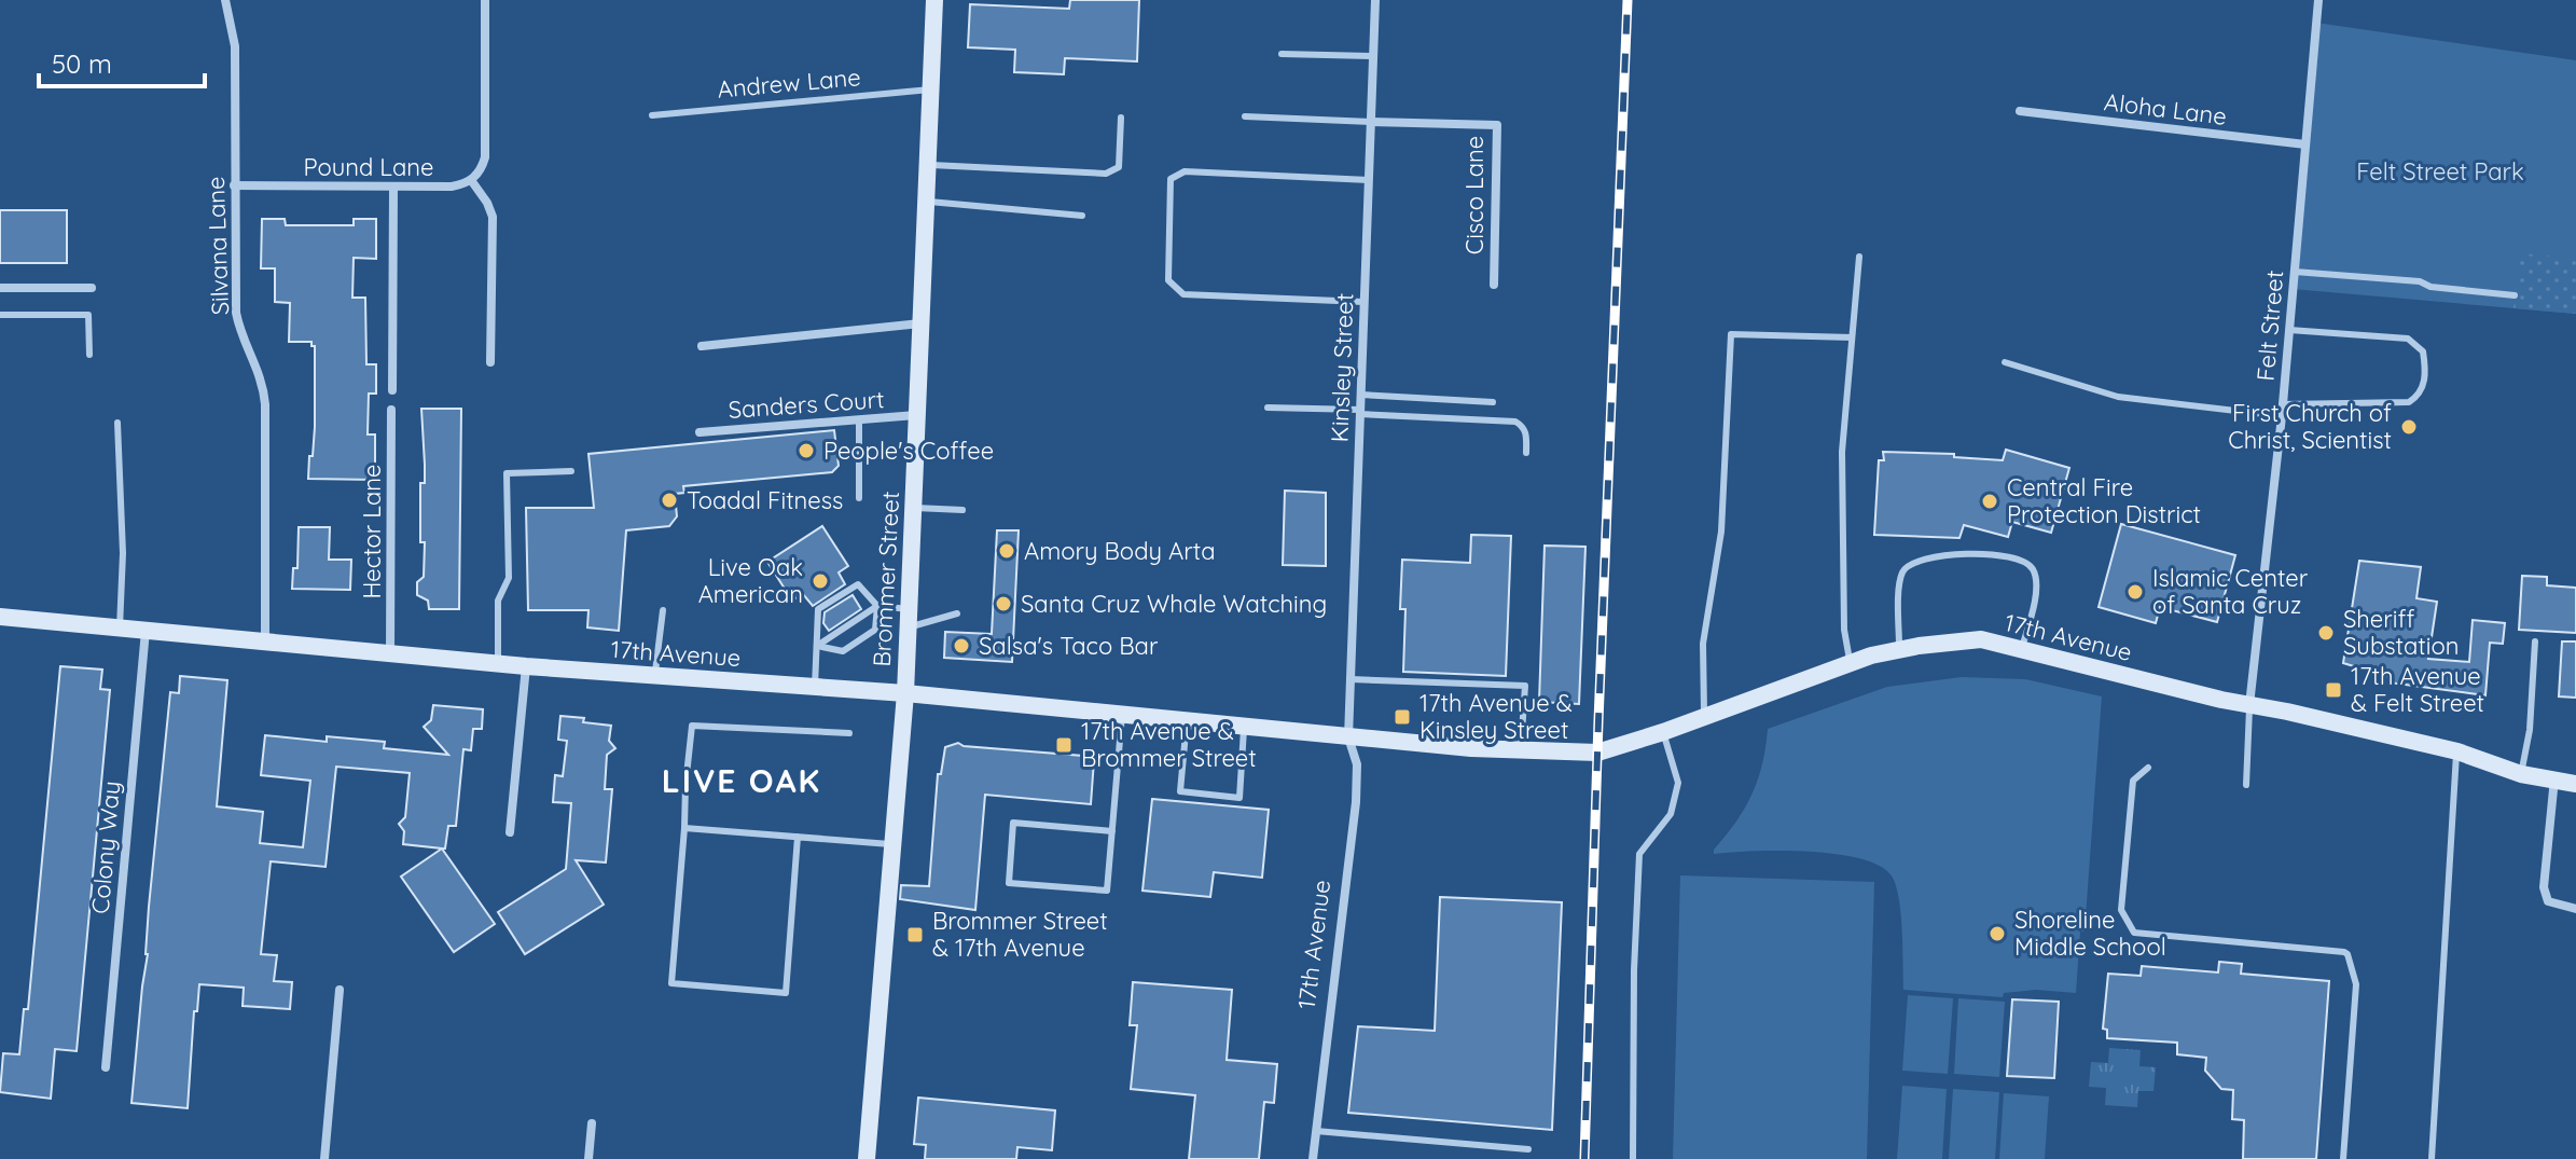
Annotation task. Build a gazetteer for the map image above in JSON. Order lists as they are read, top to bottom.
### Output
{
  "streets": {
    "main road": ["Brommer Street", "17th Avenue"],
    "street": [
      "Aloha Lane",
      "Pound Lane",
      "Cisco Lane",
      "Silvana Lane",
      "Felt Street",
      "Kinsley Street",
      "Sanders Court",
      "Hector Lane",
      "Colony Way"
    ],
    "lane": ["Andrew Lane"]
  },
  "crossings": [
    ["Andrew Lane", "Brommer Street"],
    ["Aloha Lane", "Felt Street"],
    ["Pound Lane", "Silvana Lane"],
    ["Cisco Lane", "Kinsley Street"],
    ["Silvana Lane", "17th Avenue"],
    ["Felt Street", "17th Avenue"],
    ["Kinsley Street", "17th Avenue"],
    ["Sanders Court", "Brommer Street"],
    ["Hector Lane", "17th Avenue"],
    ["Brommer Street", "17th Avenue"],
    ["17th Avenue", "Colony Way"]
  ],
  "districts": ["LIVE OAK"],
  "parks": ["Felt Street Park"],
  "places": {
    "other": [
      "First Church of Christ, Scientist",
      "People's Coffee",
      "Toadal Fitness",
      "Central Fire Protection District",
      "Amory Body Arta",
      "Live Oak American",
      "Islamic Center of Santa Cruz",
      "Santa Cruz Whale Watching",
      "Sheriff Substation",
      "Salsa's Taco Bar",
      "Shoreline Middle School"
    ],
    "transit": [
      "17th Avenue & Felt Street",
      "17th Avenue & Kinsley Street",
      "17th Avenue & Brommer Street",
      "Brommer Street & 17th Avenue"
    ]
  },
  "scale_bar": "50 m"
}
